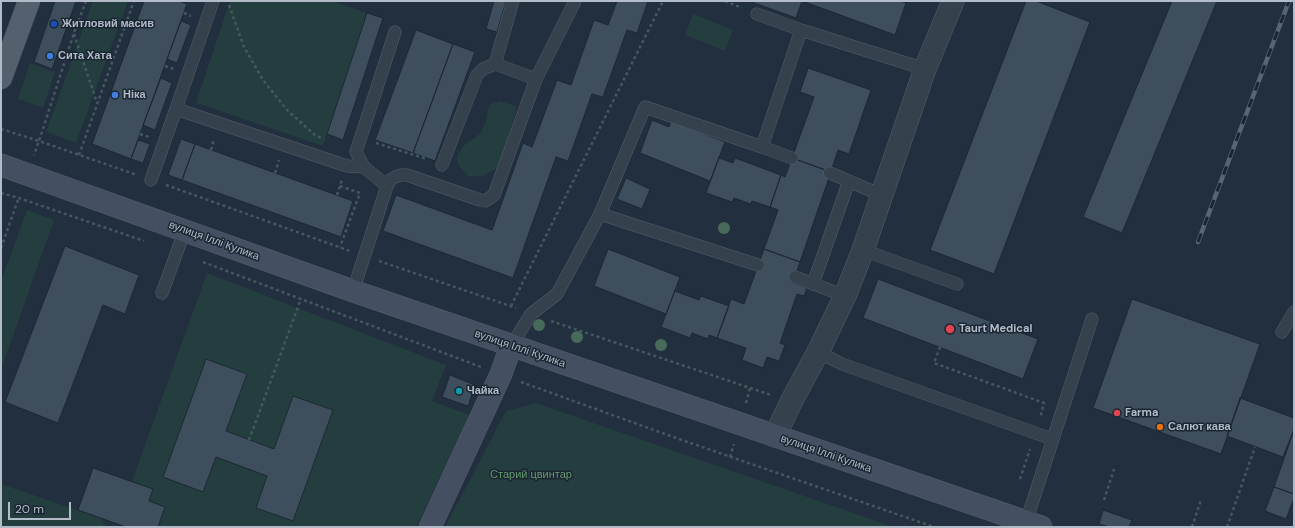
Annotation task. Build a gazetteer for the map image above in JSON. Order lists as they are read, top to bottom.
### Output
{
  "streets": {
    "street": ["вулиця Іллі Кулика"]
  },
  "parks": ["Старий цвинтар"],
  "places": [
    "Житловий масив",
    "Сита Хата",
    "Ніка",
    "Taurt Medical",
    "Чайка",
    "Farma",
    "Салют кава"
  ],
  "scale_bar": "20 m"
}
